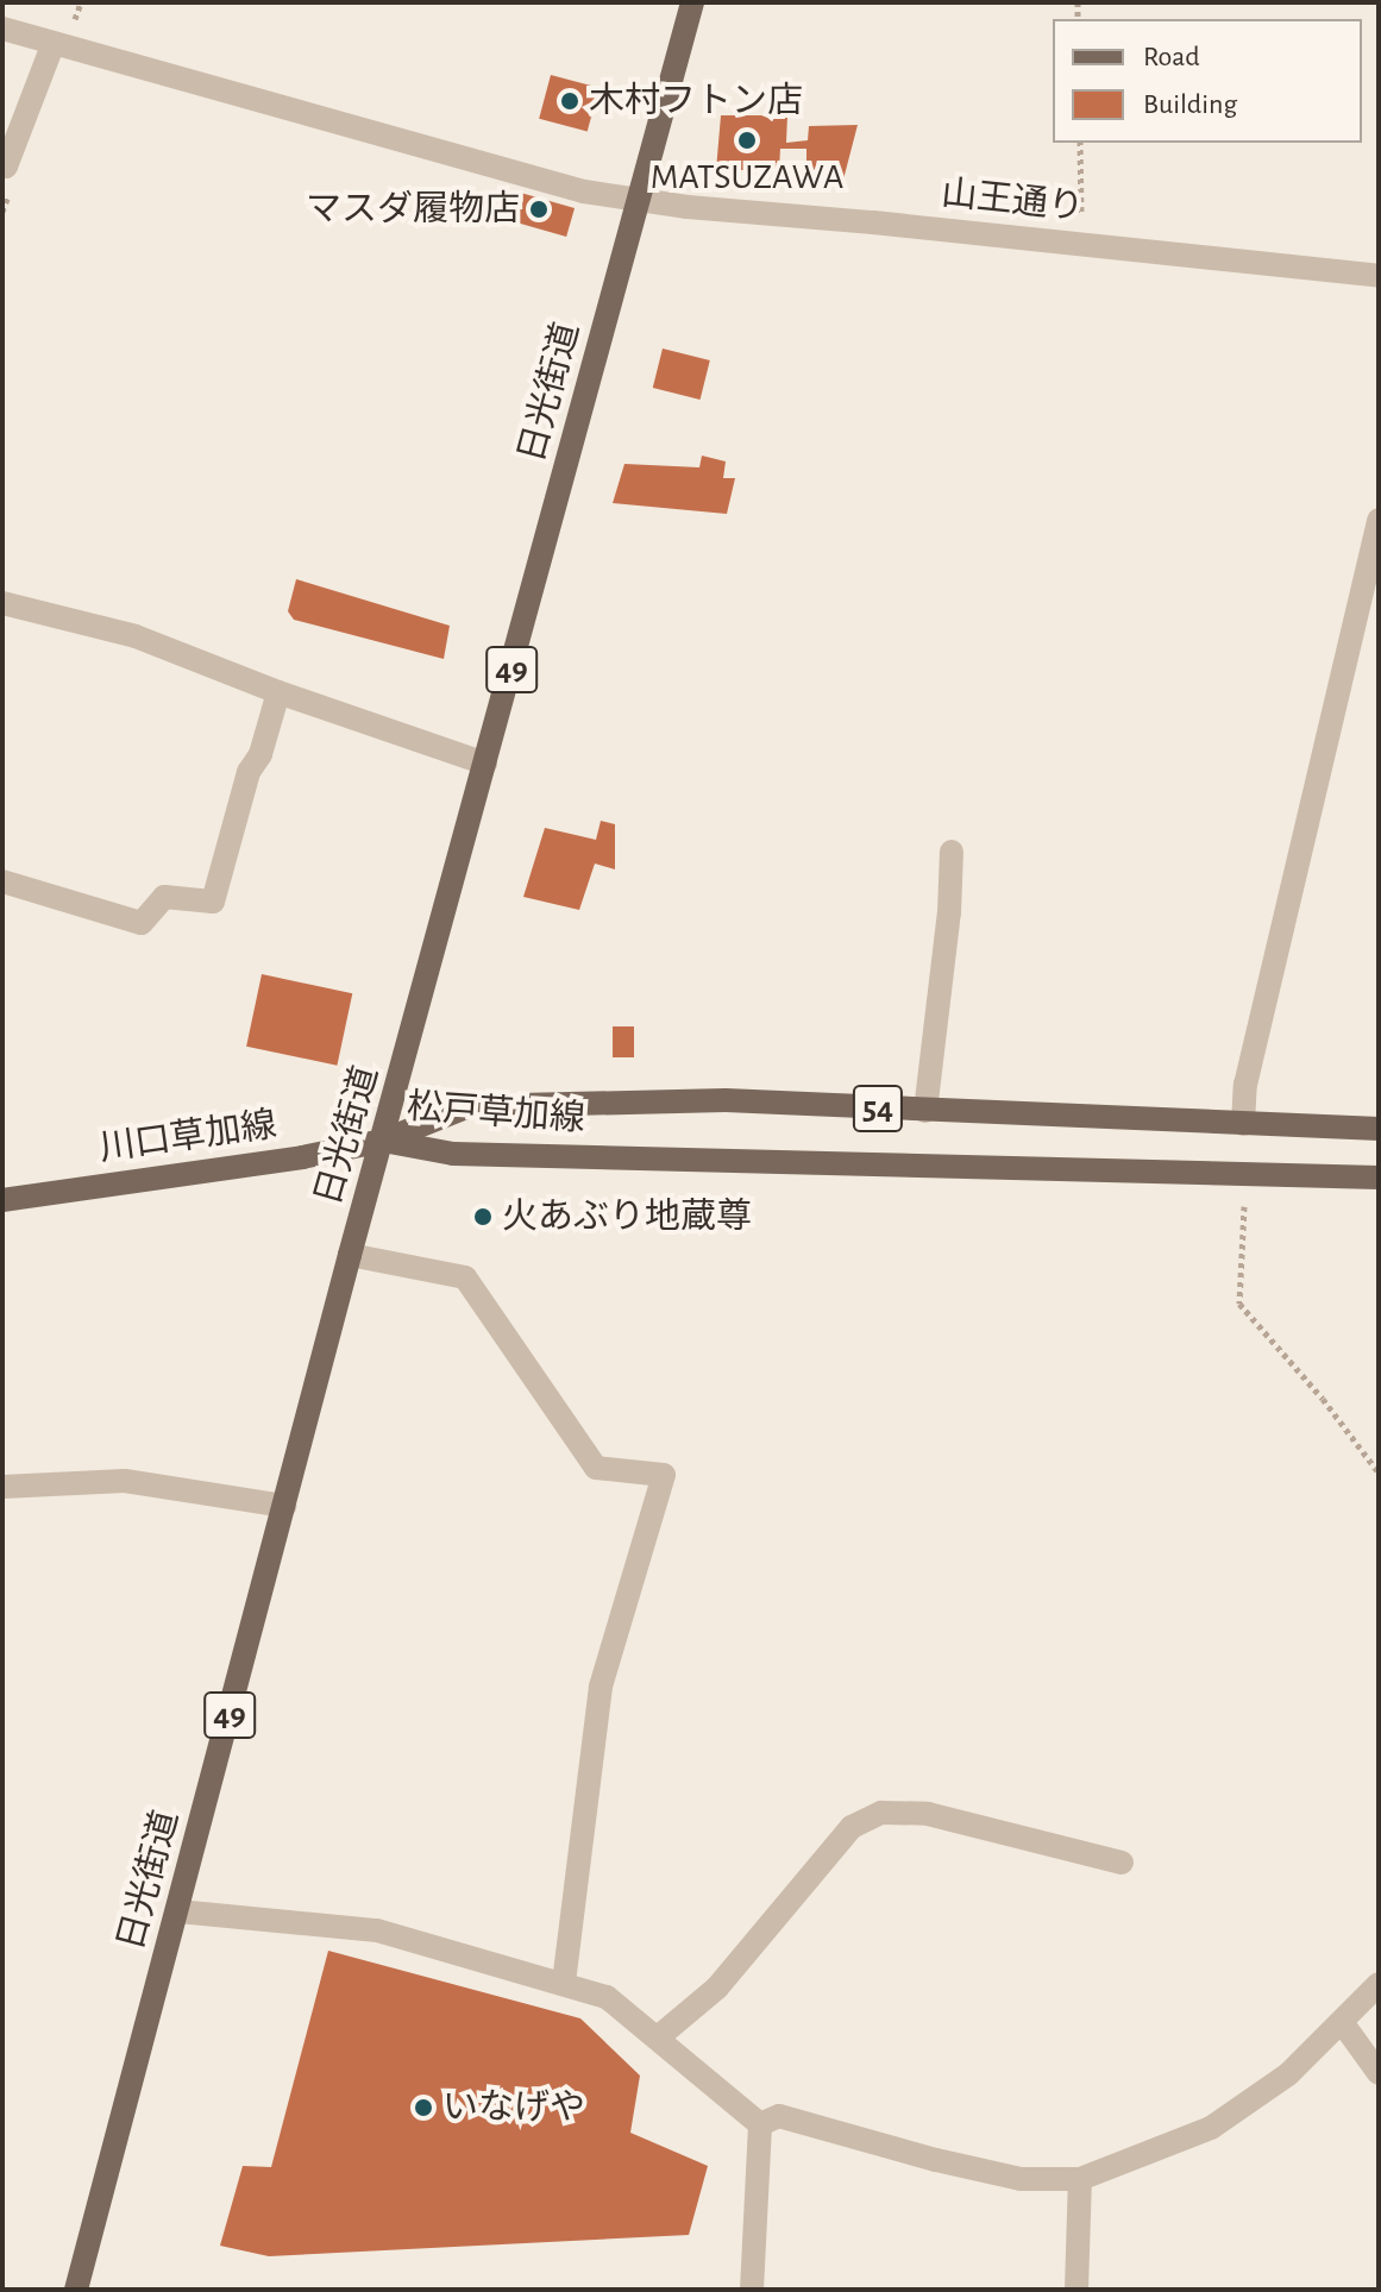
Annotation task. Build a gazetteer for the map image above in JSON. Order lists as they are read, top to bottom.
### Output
{
  "streets": {
    "main road": [
      "日光街道",
      "49",
      "54",
      "松戸草加線",
      "川口草加線"
    ],
    "street": ["山王通り"]
  },
  "crossings": [
    ["山王通り", "日光街道"],
    ["日光街道", "松戸草加線"],
    ["日光街道", "川口草加線"],
    ["松戸草加線", "川口草加線"]
  ],
  "places": [
    "木村フトン店",
    "MATSUZAWA",
    "マスダ履物店",
    "火あぶり地蔵尊",
    "いなげや"
  ],
  "legend": ["Road", "Building"]
}
